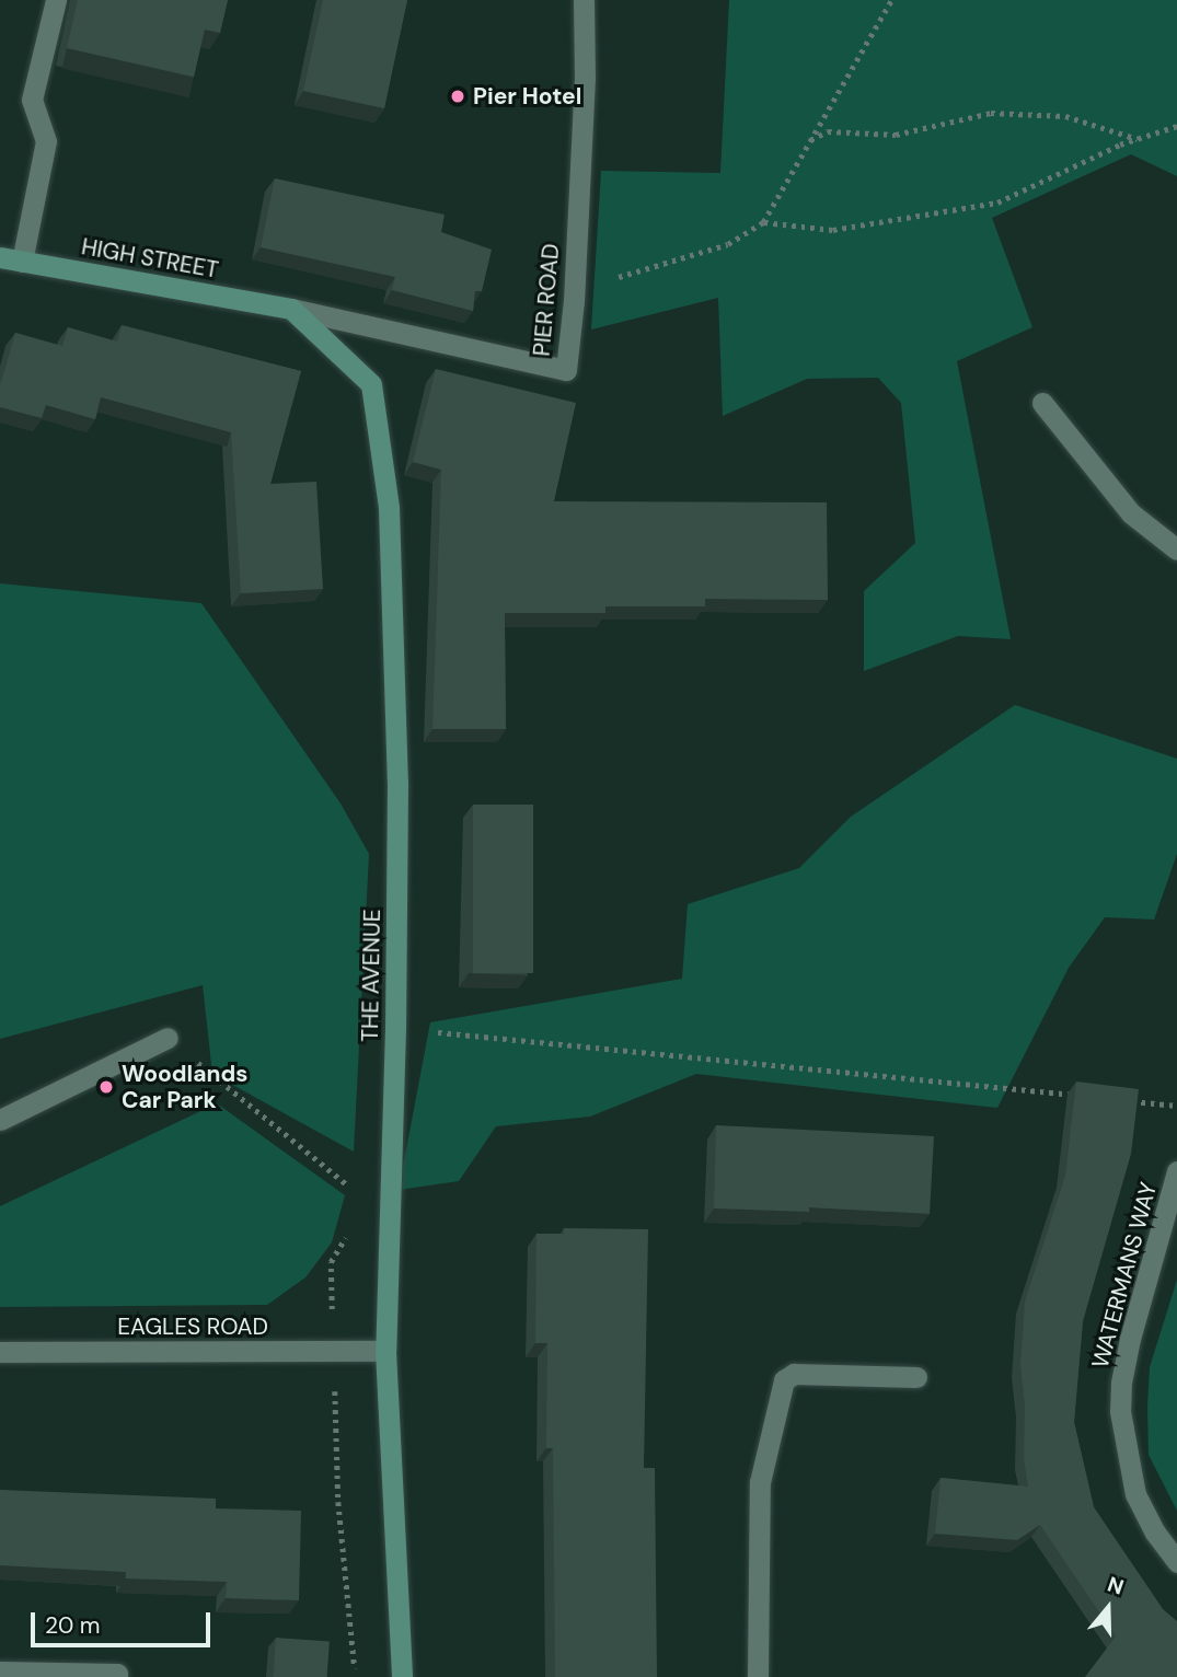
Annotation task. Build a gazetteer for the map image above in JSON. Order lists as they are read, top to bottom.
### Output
{
  "streets": {
    "main road": ["HIGH STREET", "THE AVENUE"],
    "street": ["PIER ROAD", "WATERMANS WAY", "EAGLES ROAD"]
  },
  "crossings": [
    ["HIGH STREET", "PIER ROAD"],
    ["HIGH STREET", "THE AVENUE"],
    ["PIER ROAD", "THE AVENUE"],
    ["THE AVENUE", "EAGLES ROAD"]
  ],
  "places": ["Pier Hotel", "Woodlands Car Park"],
  "scale_bar": "20 m",
  "north": "top"
}
